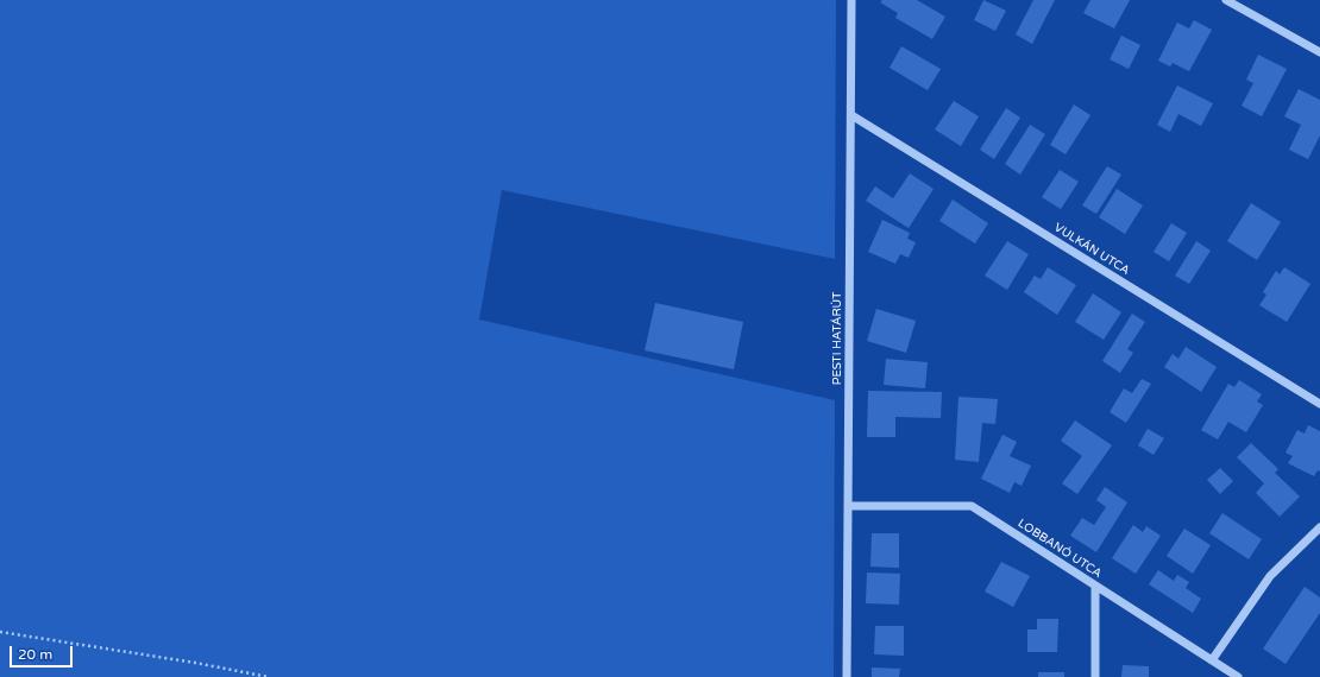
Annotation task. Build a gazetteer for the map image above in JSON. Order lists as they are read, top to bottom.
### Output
{
  "streets": {
    "street": ["VULKÁN UTCA", "PESTI HATÁRÚT", "LOBBANÓ UTCA"]
  },
  "crossings": [
    ["VULKÁN UTCA", "PESTI HATÁRÚT"],
    ["PESTI HATÁRÚT", "LOBBANÓ UTCA"]
  ],
  "scale_bar": "20 m"
}
